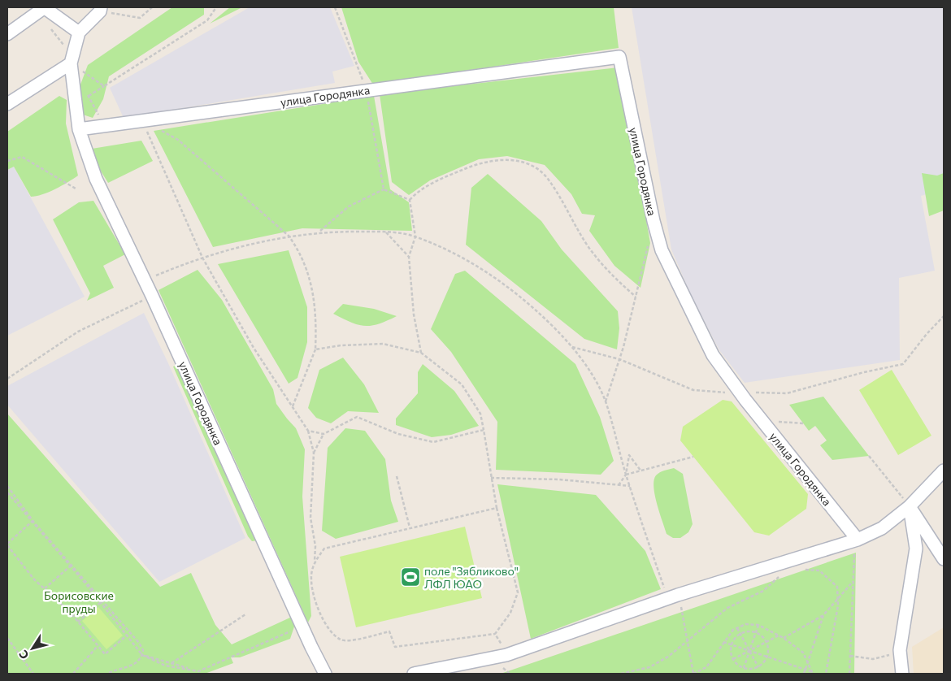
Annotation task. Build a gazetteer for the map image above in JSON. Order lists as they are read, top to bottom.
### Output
{
  "streets": {
    "street": ["улица Городянка"]
  },
  "parks": ["Борисовские пруды"],
  "places": {
    "sports": ["поле \"Зябликово\" ЛФЛ ЮАО"]
  },
  "north": "bottom left"
}
